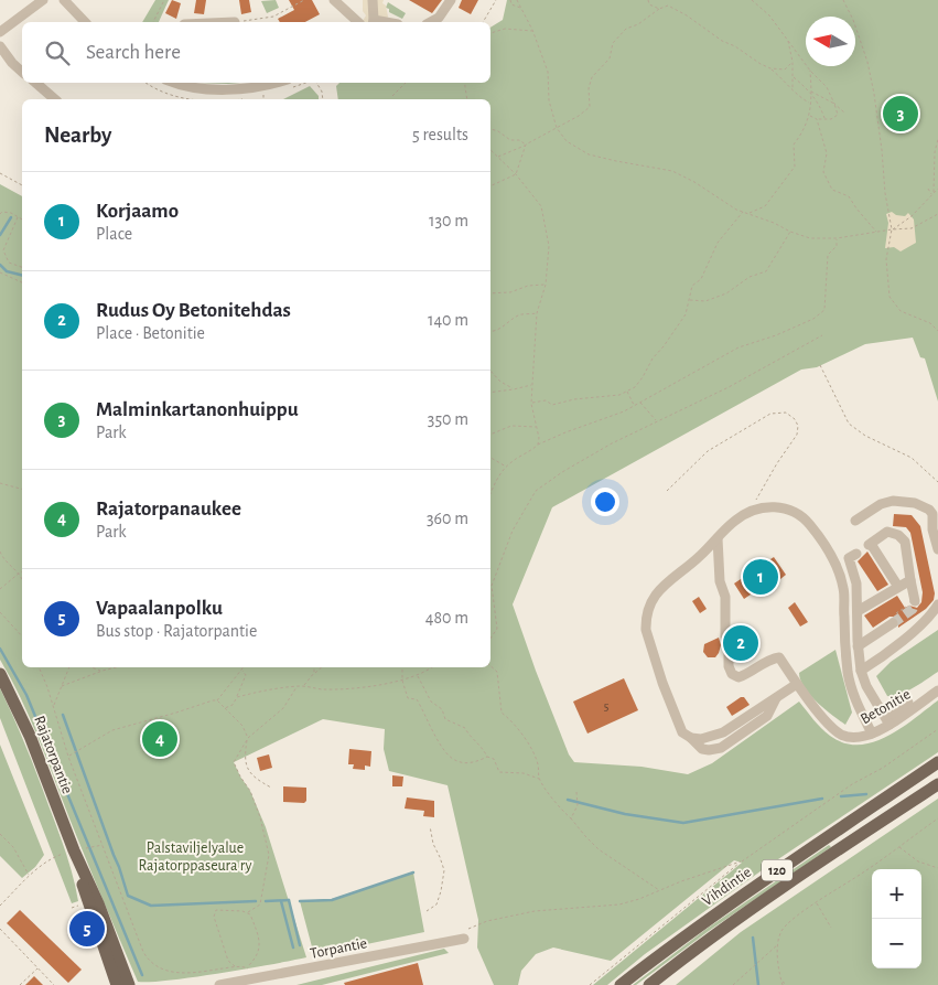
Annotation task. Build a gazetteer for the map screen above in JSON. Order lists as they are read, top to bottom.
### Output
{
  "streets": {
    "main road": ["Rajatorpantie", "120", "Vihdintie"],
    "street": ["Betonitie", "Torpantie"]
  },
  "parks": ["Palstaviljelyalue Rajatorppaseura ry"],
  "house_numbers": ["5"],
  "north": "left",
  "page": {
    "search": "Search here",
    "pins": [
      "3",
      "1",
      "2",
      "4",
      "5"
    ],
    "heading": ["Nearby", "5 results"],
    "list": [
      {
        "mark": "1",
        "name": "Korjaamo",
        "note": "Place",
        "value": "130 m"
      },
      {
        "mark": "2",
        "name": "Rudus Oy Betonitehdas",
        "note": "Place · Betonitie",
        "value": "140 m"
      },
      {
        "mark": "3",
        "name": "Malminkartanonhuippu",
        "note": "Park",
        "value": "350 m"
      },
      {
        "mark": "4",
        "name": "Rajatorpanaukee",
        "note": "Park",
        "value": "360 m"
      },
      {
        "mark": "5",
        "name": "Vapaalanpolku",
        "note": "Bus stop · Rajatorpantie",
        "value": "480 m"
      }
    ],
    "map_buttons": ["+", "−"]
  }
}
